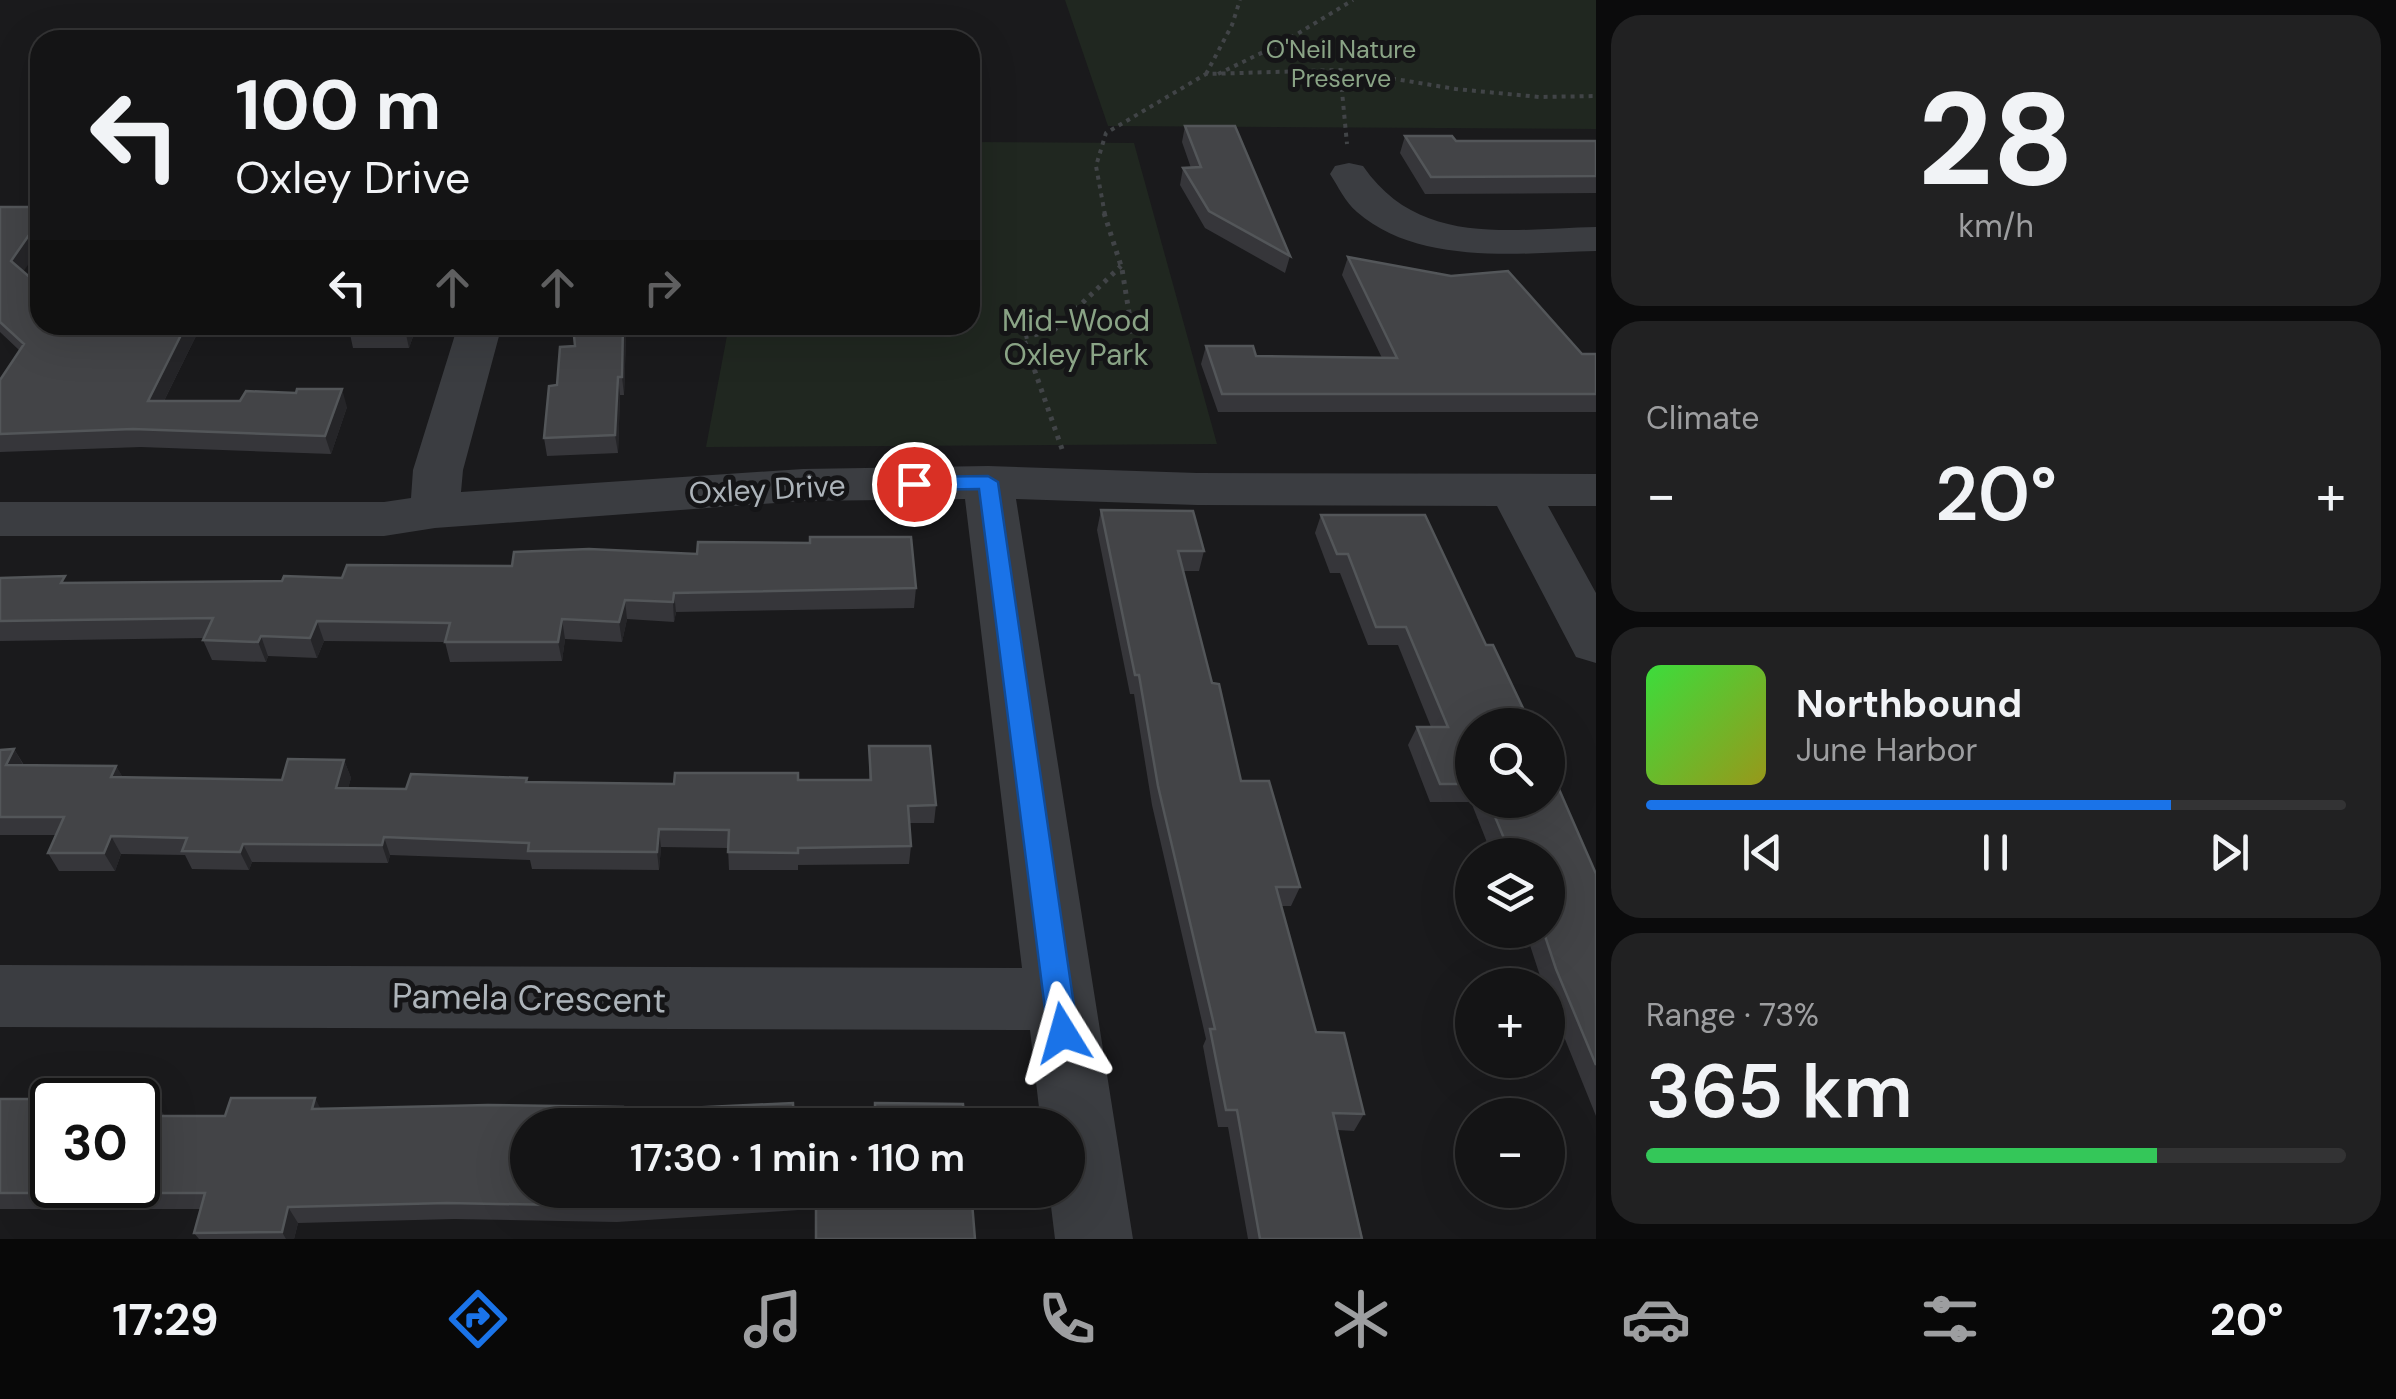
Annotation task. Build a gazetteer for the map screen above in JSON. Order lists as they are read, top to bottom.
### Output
{
  "streets": {
    "street": ["Oxley Drive", "Pamela Crescent"]
  },
  "parks": ["O'Neil Nature Preserve", "Mid-Wood Oxley Park"],
  "page": {
    "tile": [
      ["28", "km/h"],
      "Climate",
      ["Range · 73%", "365 km"]
    ],
    "turn": ["100 m", "Oxley Drive"],
    "heat": ["−", "20°", "+"],
    "song": ["Northbound", "June Harbor"],
    "map_buttons": ["+", "−"],
    "limit": "30",
    "trip": "17:30 · 1 min · 110 m",
    "tabs": ["17:29", "20°"]
  }
}
